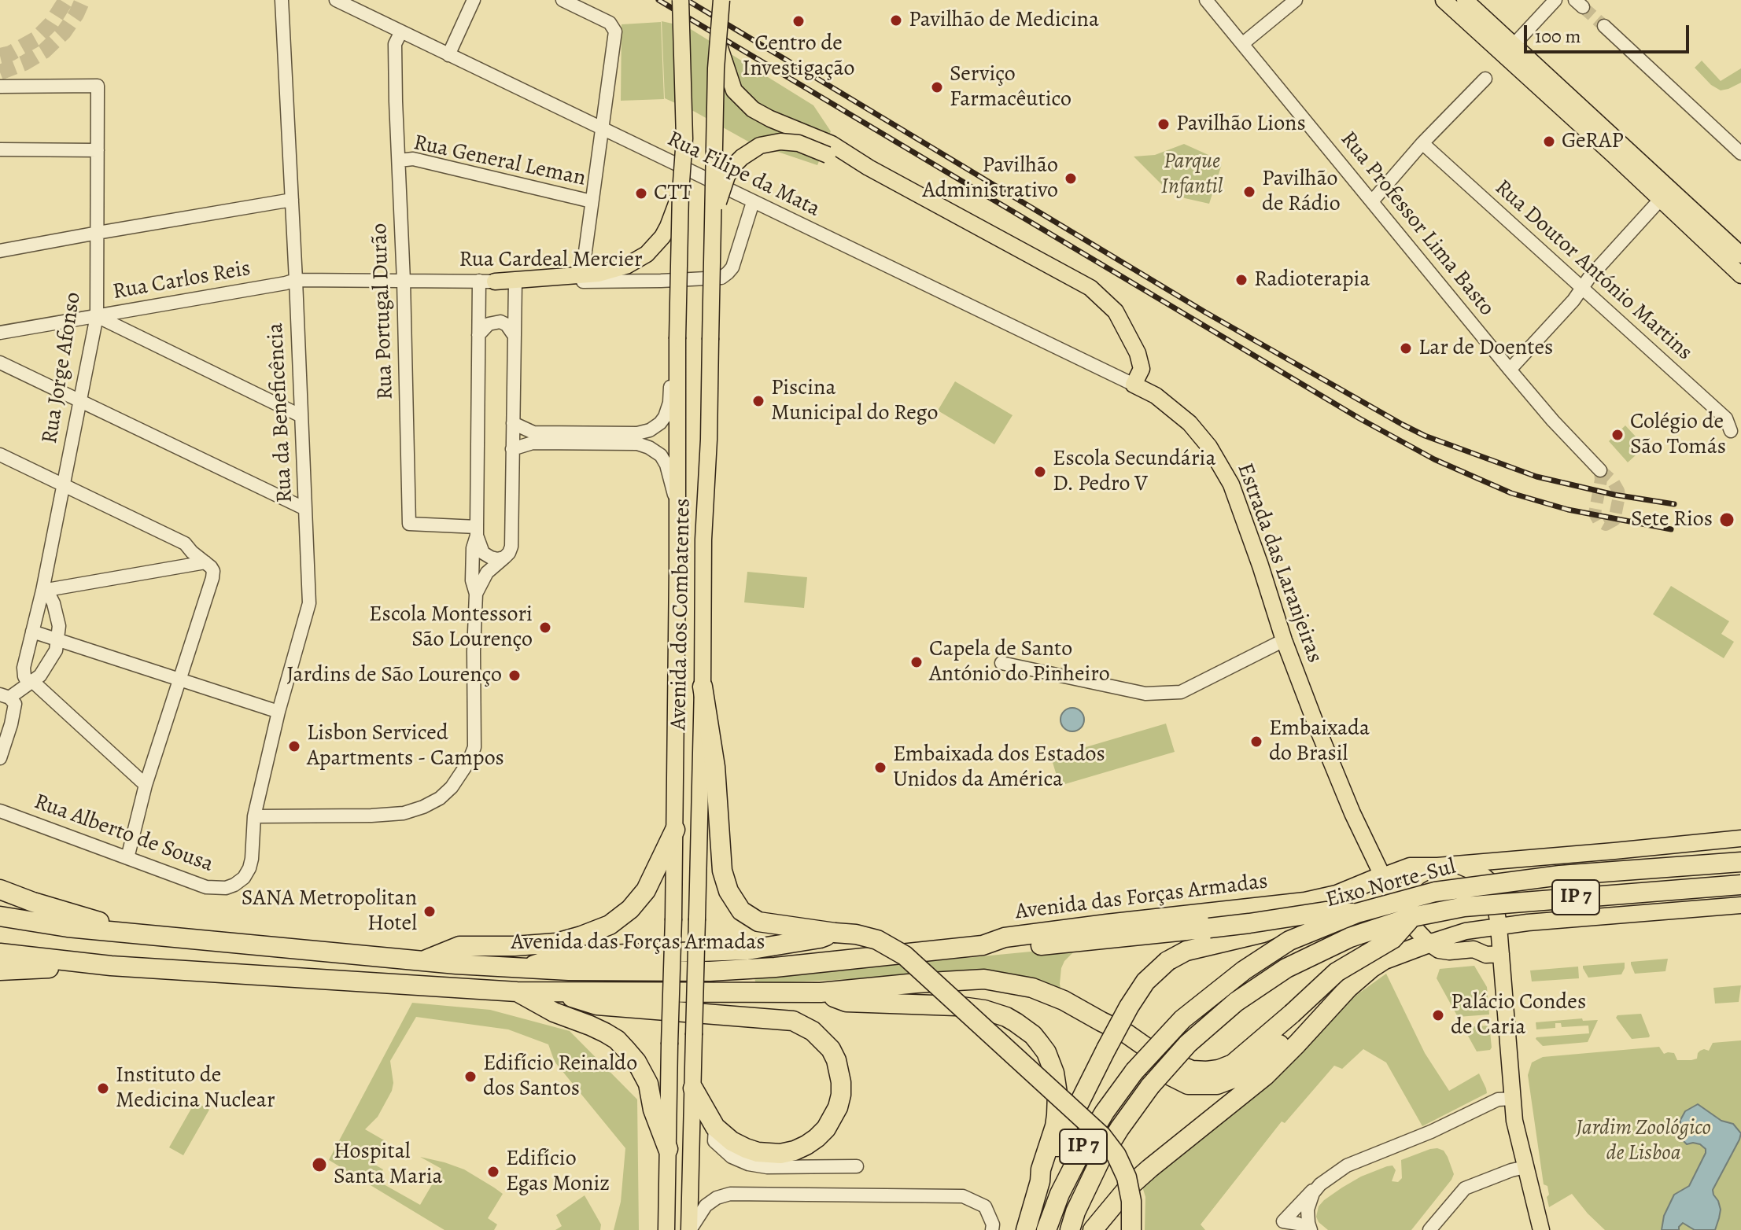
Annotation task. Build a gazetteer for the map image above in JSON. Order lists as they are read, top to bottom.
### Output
{
  "streets": {
    "highway": ["Eixo Norte-Sul", "Avenida das Forças Armadas", "IP 7"],
    "main road": ["Estrada das Laranjeiras", "Avenida dos Combatentes"],
    "street": [
      "Rua General Leman",
      "Rua Filipe da Mata",
      "Rua Professor Lima Basto",
      "Rua Cardeal Mercier",
      "Rua Doutor António Martins",
      "Rua Carlos Reis",
      "Rua Portugal Durão",
      "Rua Jorge Afonso",
      "Rua da Beneficência",
      "Rua Alberto de Sousa"
    ]
  },
  "crossings": [
    ["Rua General Leman", "Rua Portugal Durão"],
    ["Rua Filipe da Mata", "Rua Cardeal Mercier"],
    ["Rua Filipe da Mata", "Rua Portugal Durão"],
    ["Rua Filipe da Mata", "Estrada das Laranjeiras"],
    ["Rua Cardeal Mercier", "Rua Carlos Reis"],
    ["Rua Cardeal Mercier", "Rua Portugal Durão"],
    ["Rua Cardeal Mercier", "Rua da Beneficência"],
    ["Rua Carlos Reis", "Rua Jorge Afonso"],
    ["Rua Carlos Reis", "Rua da Beneficência"],
    ["Rua da Beneficência", "Rua Alberto de Sousa"],
    ["Estrada das Laranjeiras", "Eixo Norte-Sul"],
    ["Estrada das Laranjeiras", "Avenida das Forças Armadas"]
  ],
  "parks": ["Parque Infantil", "Jardim Zoológico de Lisboa"],
  "places": [
    "Pavilhão de Medicina",
    "Centro de Investigação",
    "Serviço Farmacêutico",
    "Pavilhão Lions",
    "GeRAP",
    "Pavilhão Administrativo",
    "Pavilhão de Rádio",
    "CTT",
    "Radioterapia",
    "Lar de Doentes",
    "Piscina Municipal do Rego",
    "Colégio de São Tomás",
    "Escola Secundária D. Pedro V",
    "Sete Rios",
    "Escola Montessori São Lourenço",
    "Capela de Santo António do Pinheiro",
    "Jardins de São Lourenço",
    "Embaixada do Brasil",
    "Lisbon Serviced Apartments - Campos",
    "Embaixada dos Estados Unidos da América",
    "SANA Metropolitan Hotel",
    "Palácio Condes de Caria",
    "Edifício Reinaldo dos Santos",
    "Instituto de Medicina Nuclear",
    "Hospital Santa Maria",
    "Edifício Egas Moniz"
  ],
  "scale_bar": "100 m"
}
